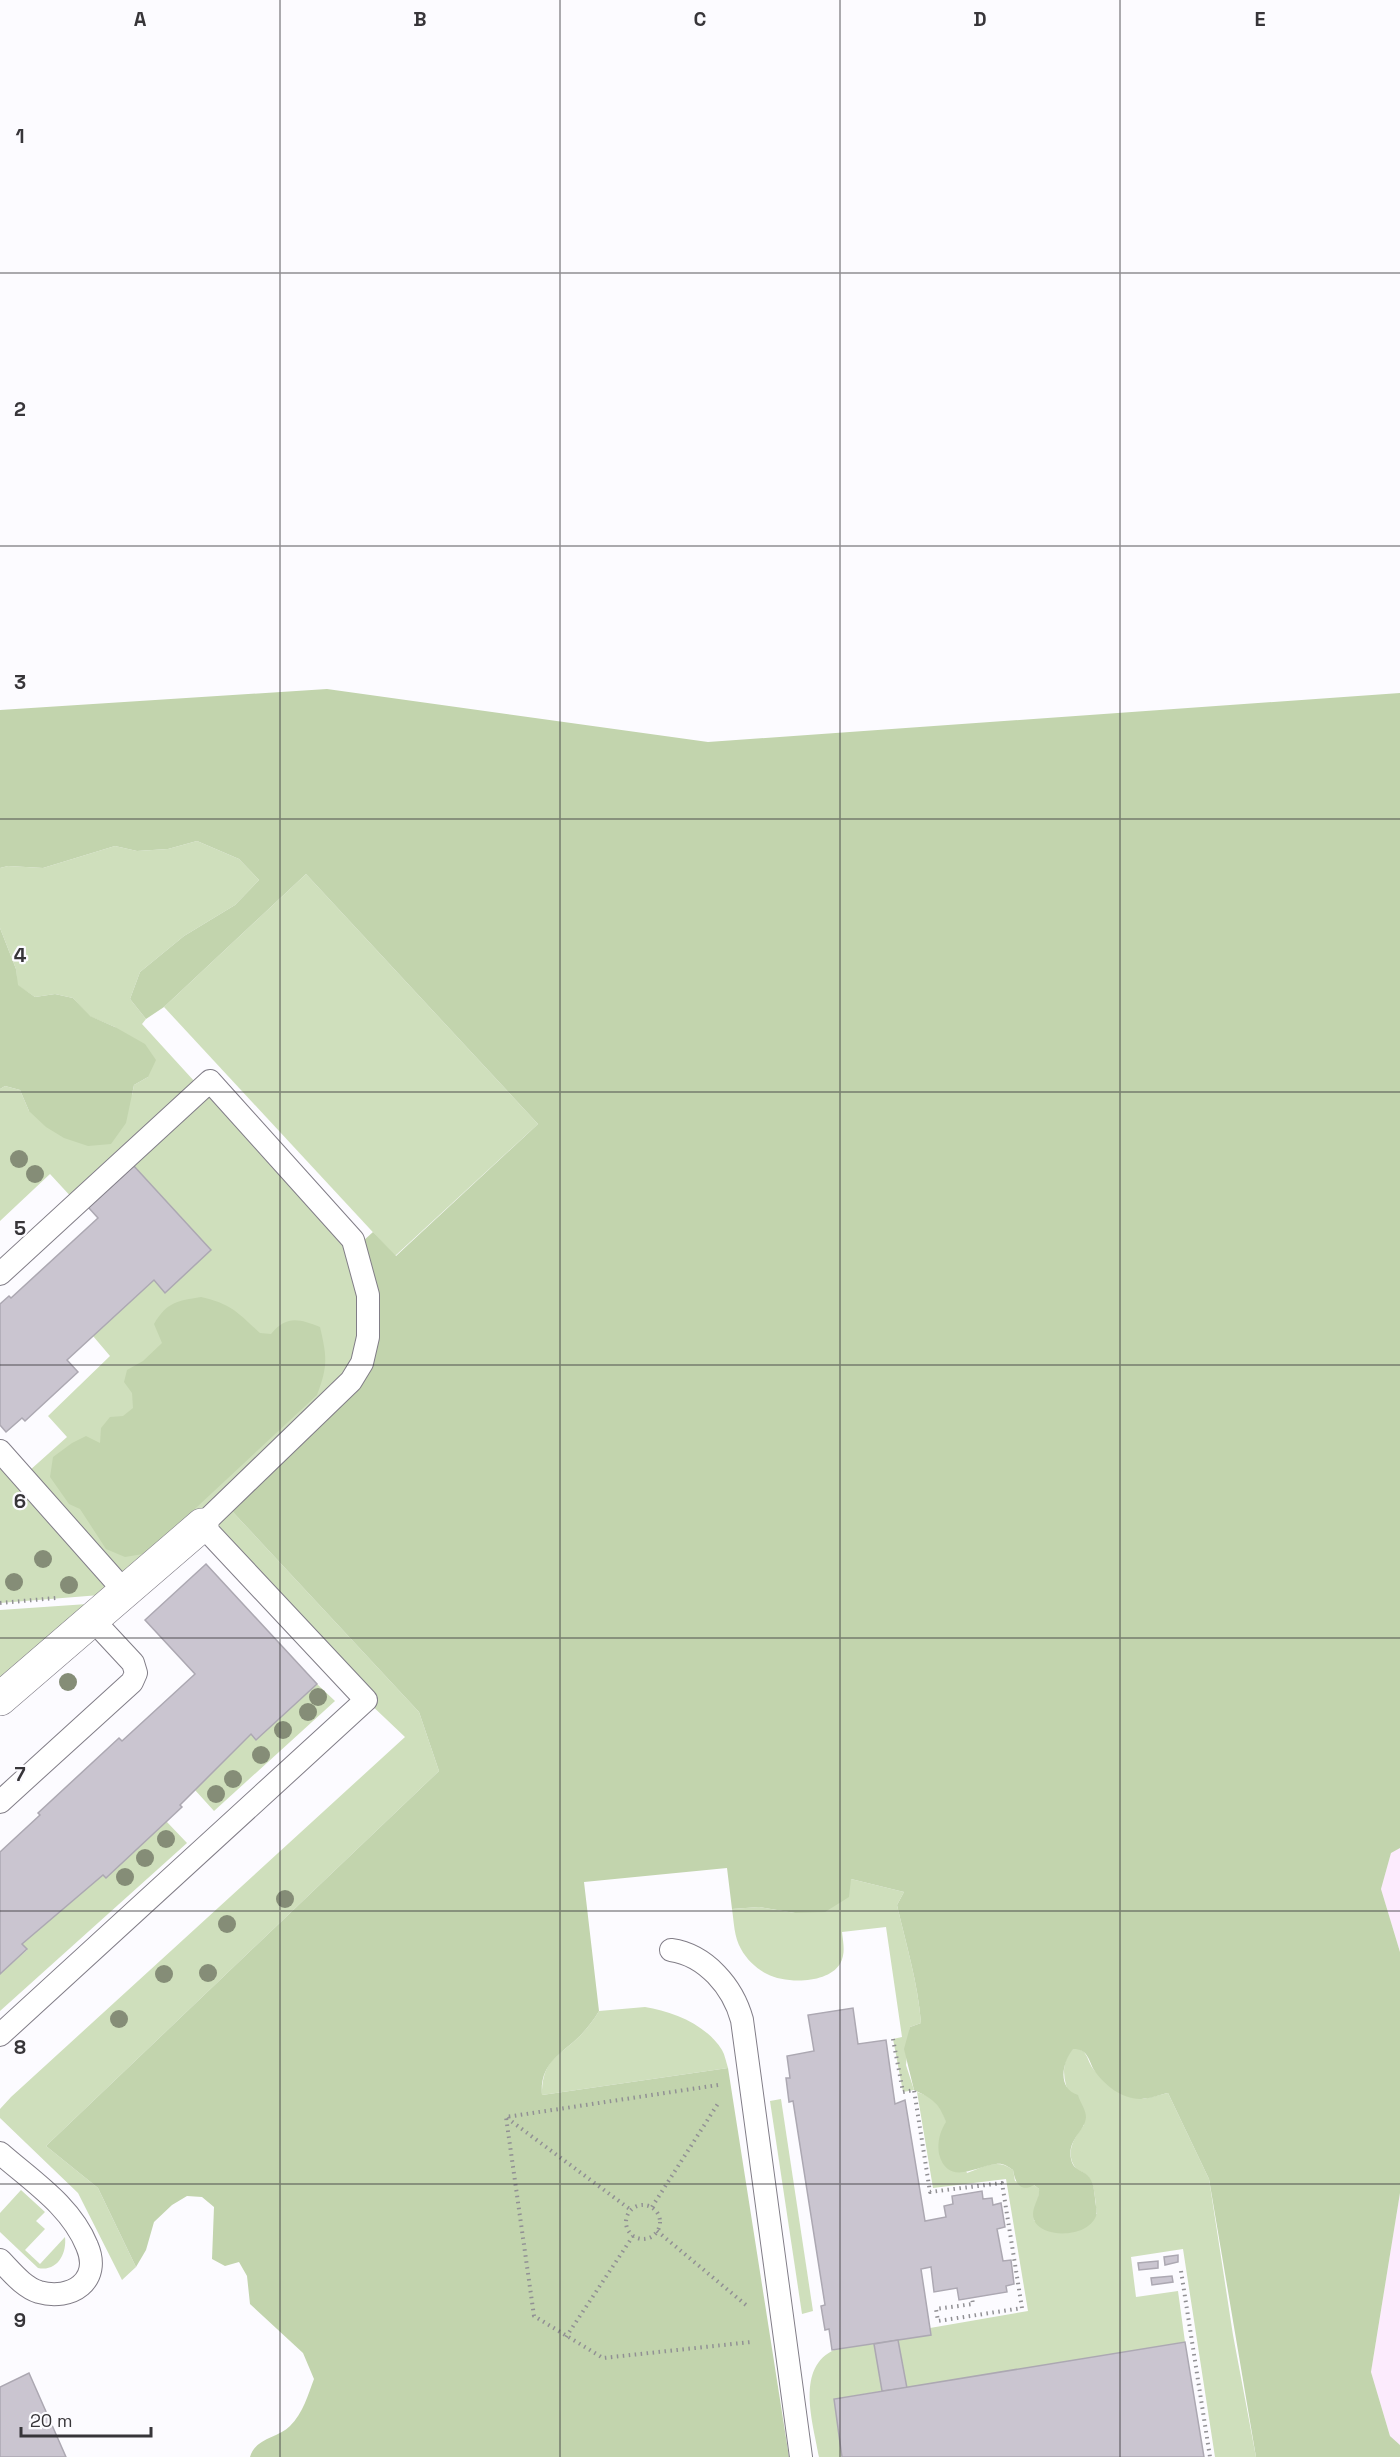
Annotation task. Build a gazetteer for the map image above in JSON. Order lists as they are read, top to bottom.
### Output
{
  "scale_bar": "20 m",
  "grid": {
    "columns": [
      "A",
      "B",
      "C",
      "D",
      "E"
    ],
    "rows": [
      "1",
      "2",
      "3",
      "4",
      "5",
      "6",
      "7",
      "8",
      "9"
    ]
  }
}
